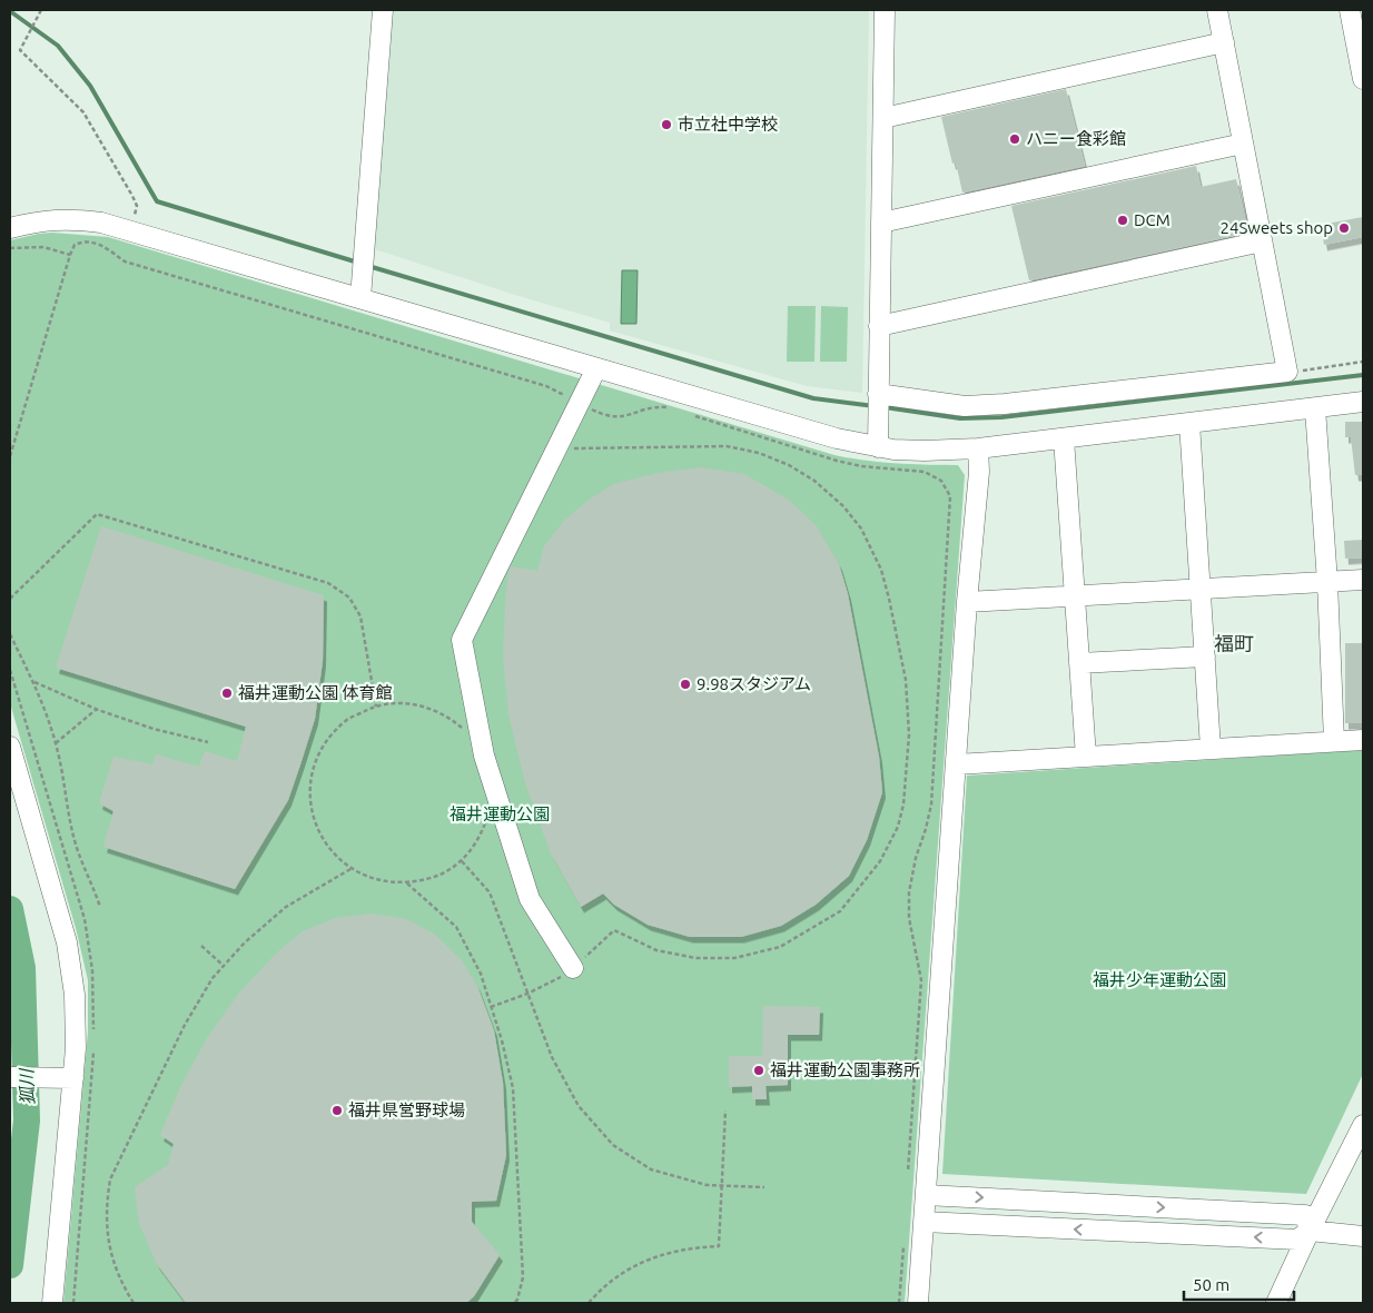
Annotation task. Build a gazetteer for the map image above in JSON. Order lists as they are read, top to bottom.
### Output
{
  "districts": ["福町"],
  "water": ["狐川"],
  "parks": ["福井運動公園", "福井少年運動公園"],
  "places": [
    "市立社中学校",
    "ハニー食彩館",
    "DCM",
    "24Sweets shop",
    "9.98スタジアム",
    "福井運動公園 体育館",
    "福井運動公園事務所",
    "福井県営野球場"
  ],
  "scale_bar": "50 m"
}
